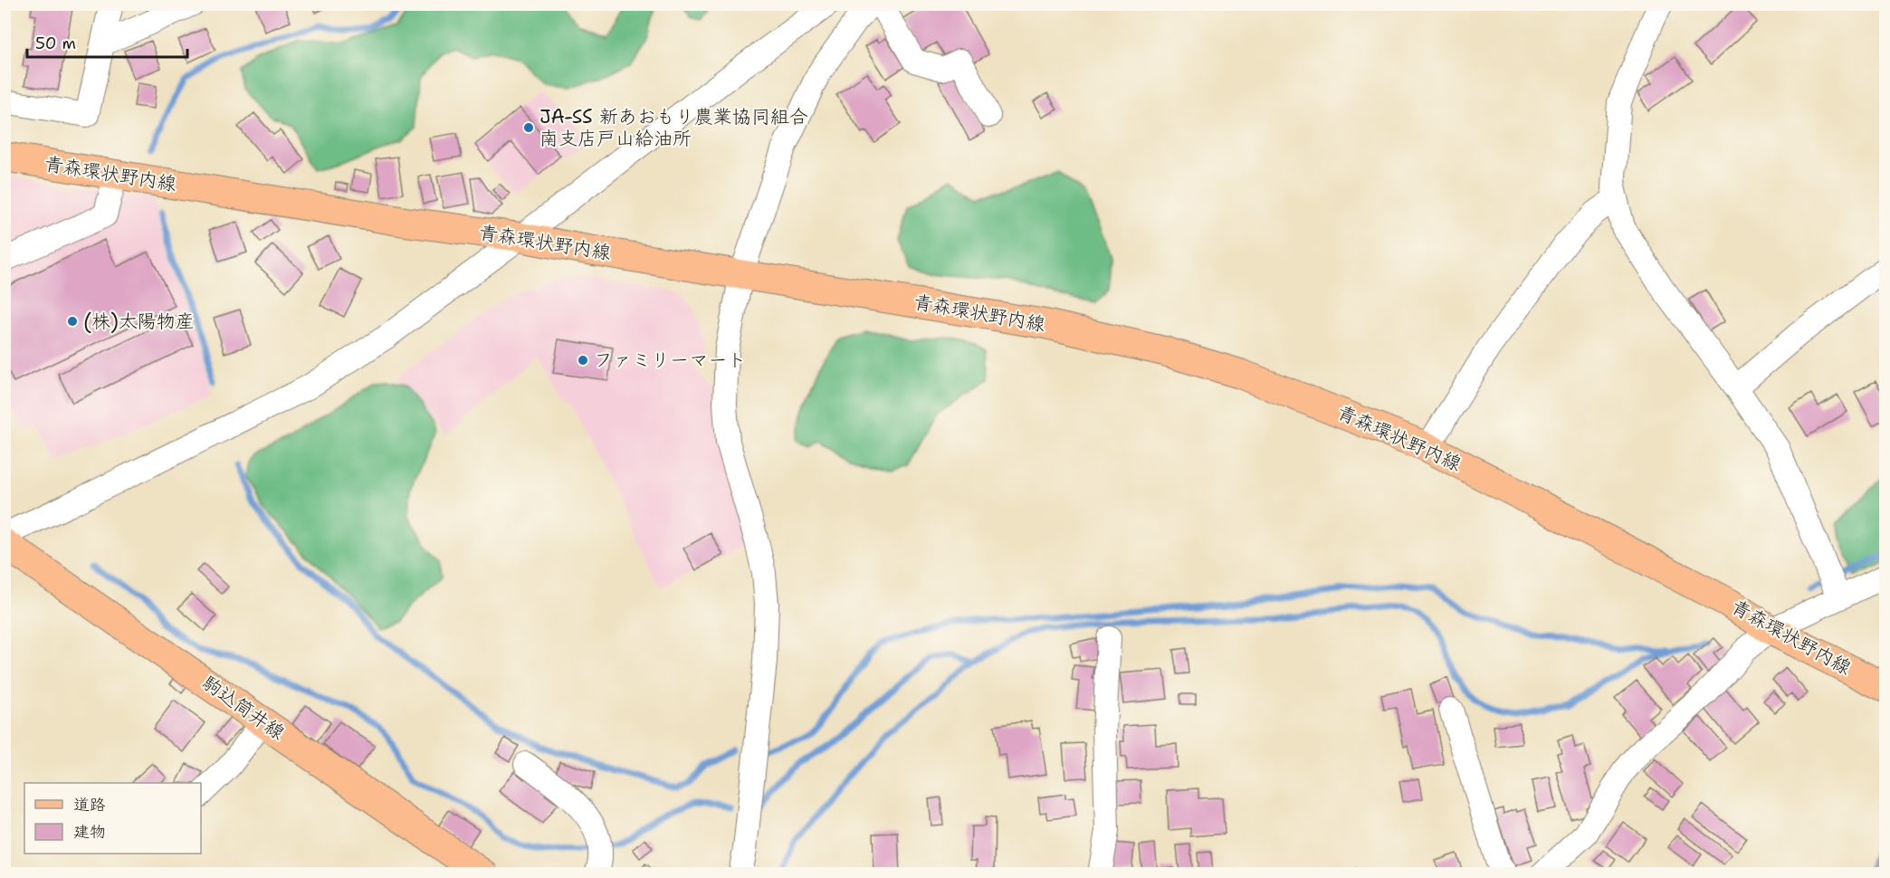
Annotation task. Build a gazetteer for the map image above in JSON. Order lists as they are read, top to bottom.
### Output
{
  "streets": {
    "main road": ["青森環状野内線", "駒込筒井線"]
  },
  "places": ["JA-SS 新あおもり農業協同組合 南支店戸山給油所", "(株)太陽物産", "ファミリーマート"],
  "legend": ["道路", "建物"],
  "scale_bar": "50 m"
}
